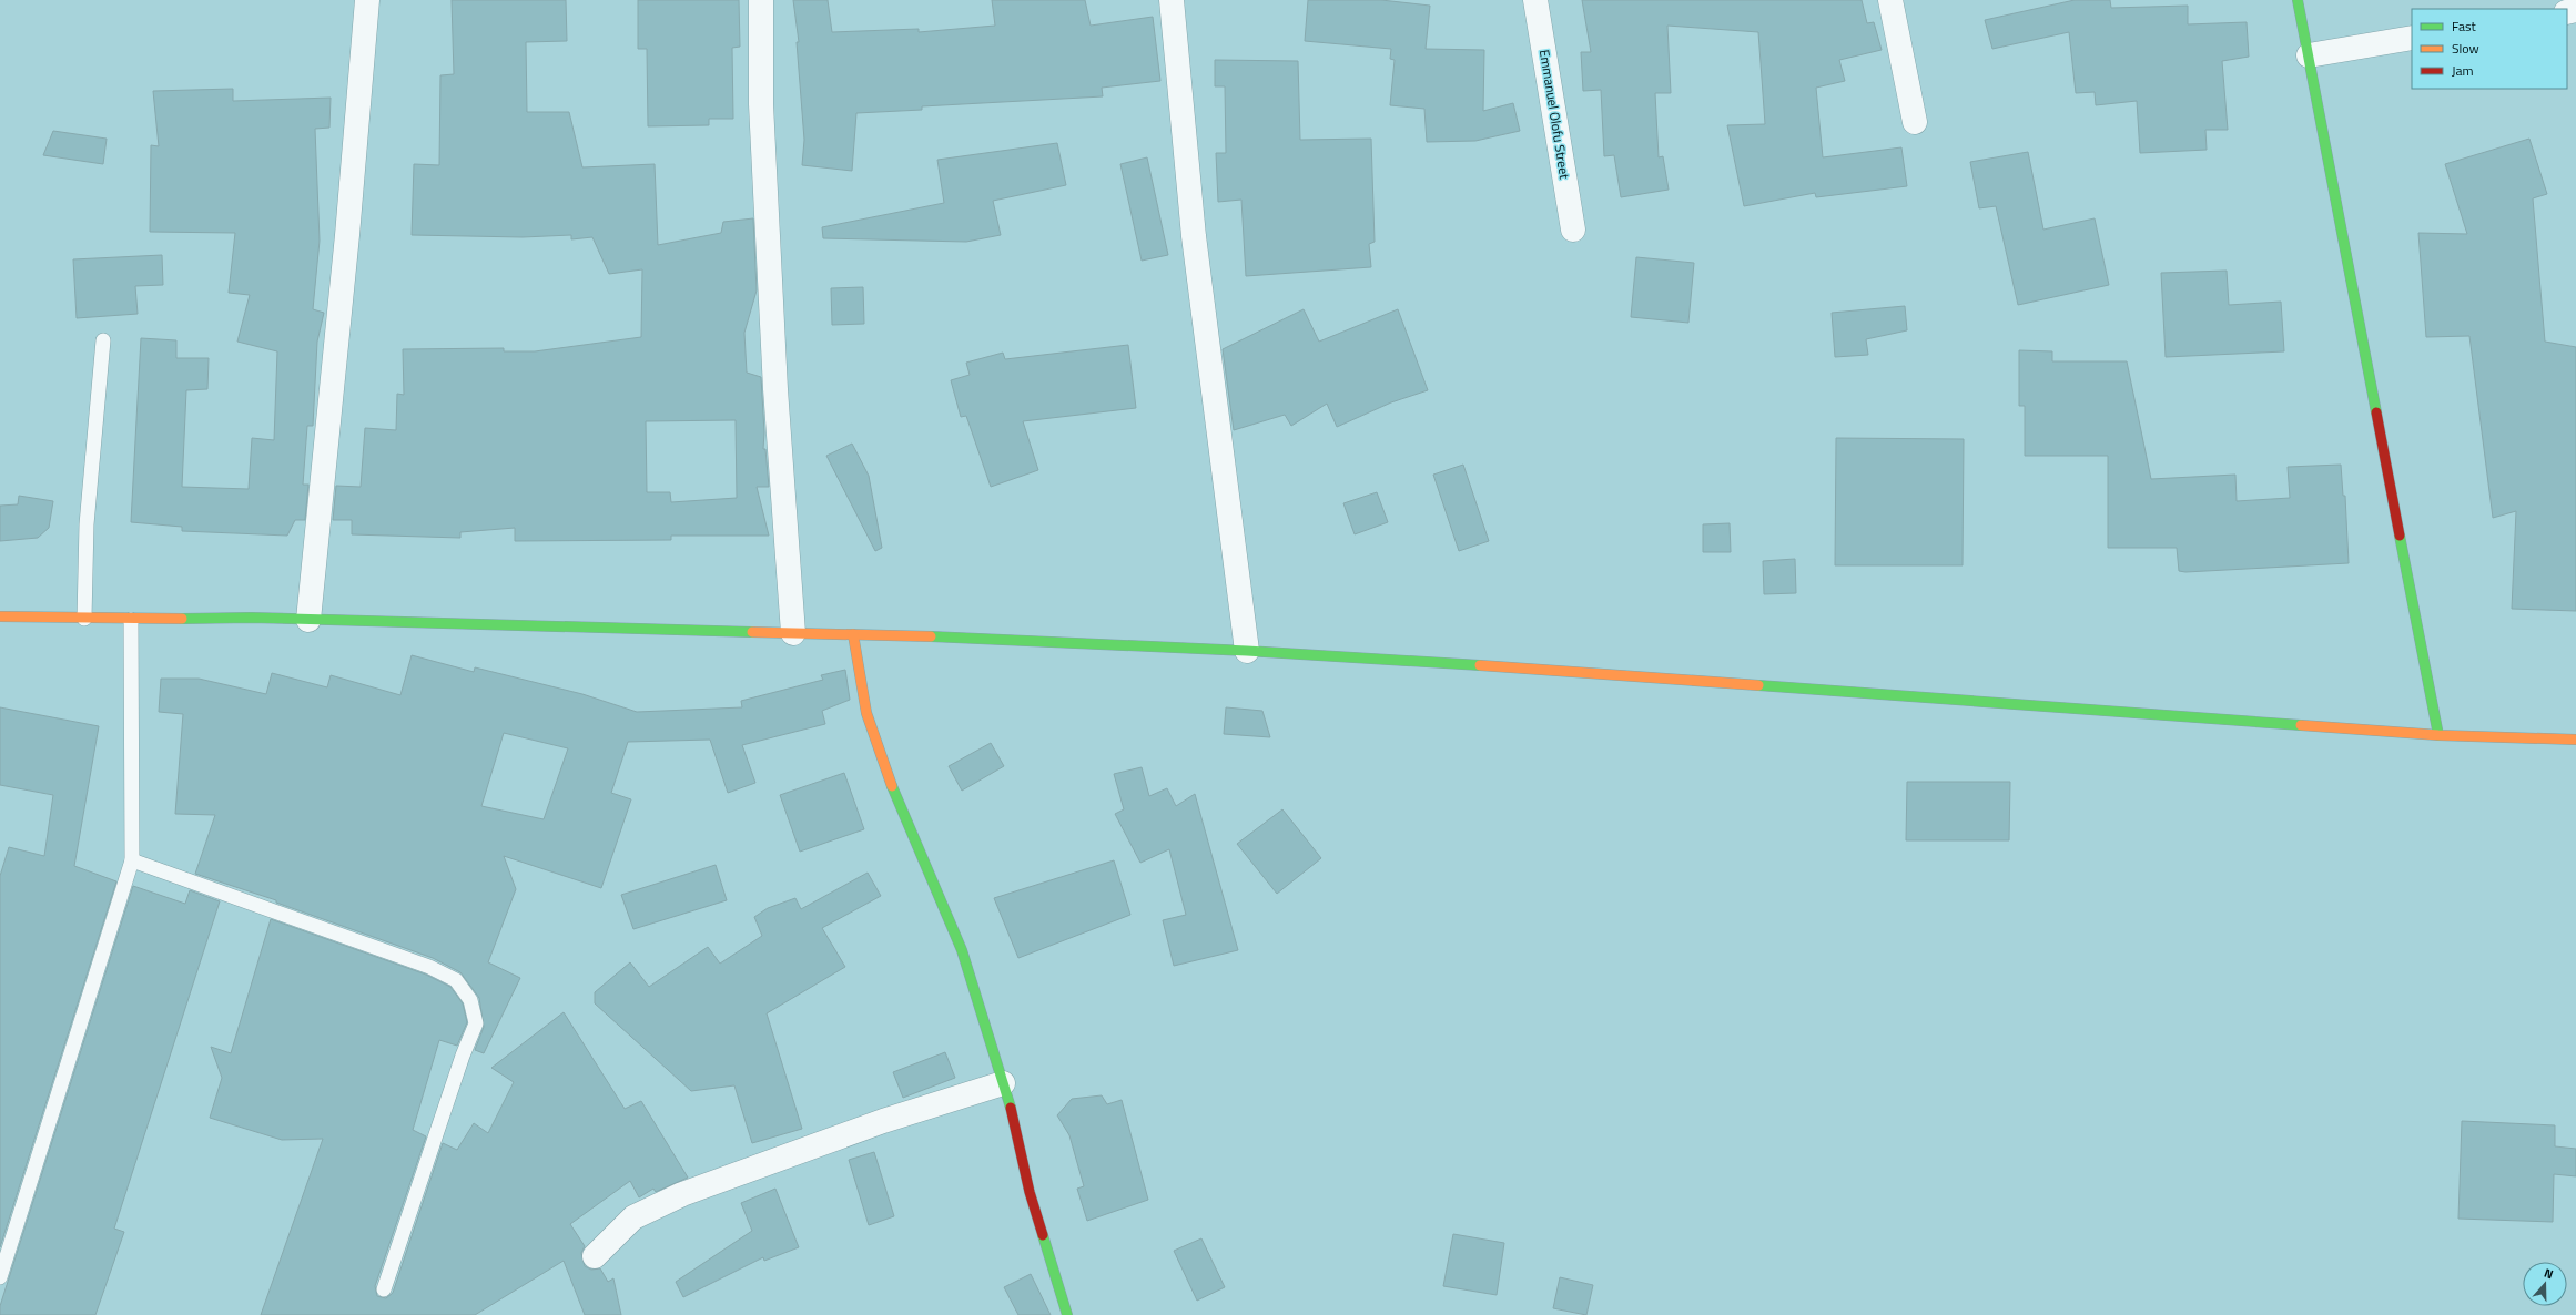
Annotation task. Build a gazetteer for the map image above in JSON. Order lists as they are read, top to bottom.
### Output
{
  "streets": {
    "street": ["Emmanuel Olofu Street"]
  },
  "legend": ["Fast", "Slow", "Jam"],
  "north": "top"
}
